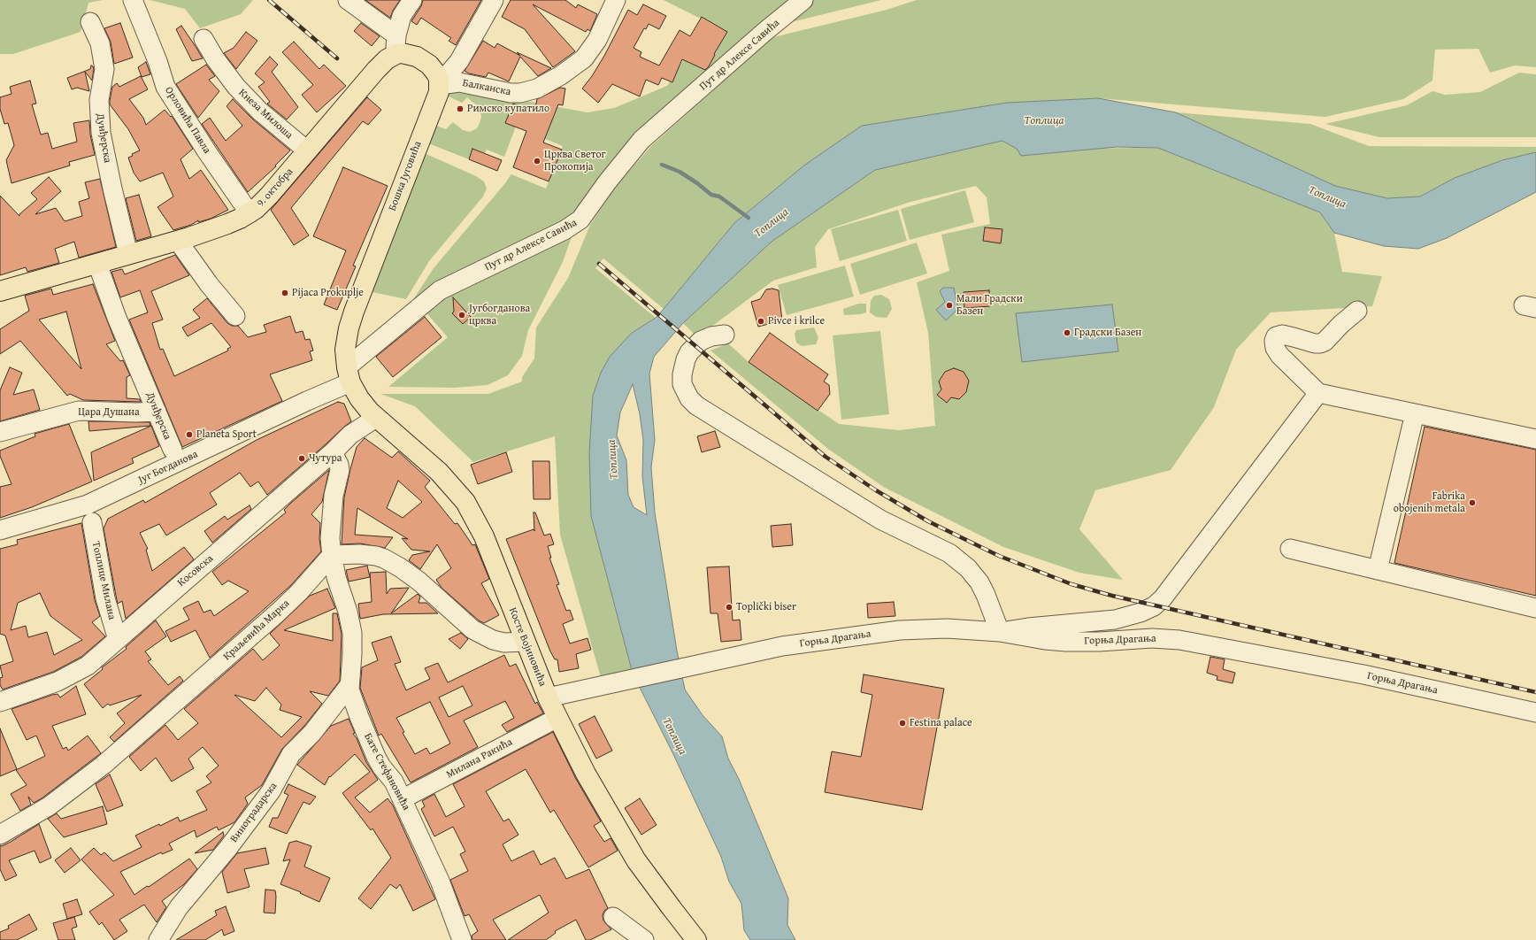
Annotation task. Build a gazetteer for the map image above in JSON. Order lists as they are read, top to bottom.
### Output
{
  "streets": {
    "main road": ["Бошка Југовића", "9. октобра", "Косте Војиновића"],
    "street": [
      "Пут др Алексе Савића",
      "Балканска",
      "Кнеза Милоша",
      "Орловића Павла",
      "Дунђерска",
      "Цара Душана",
      "Југ Богданова",
      "Косовска",
      "Топлице Милана",
      "Краљевића Марка",
      "Горња Драгања",
      "Милана Ракића",
      "Бате Стефановића",
      "Виноградарска"
    ]
  },
  "crossings": [
    ["Пут др Алексе Савића", "Бошка Југовића"],
    ["Пут др Алексе Савића", "Југ Богданова"],
    ["Пут др Алексе Савића", "Косте Војиновића"],
    ["Балканска", "Бошка Југовића"],
    ["Кнеза Милоша", "9. октобра"],
    ["Орловића Павла", "9. октобра"],
    ["Дунђерска", "9. октобра"],
    ["Дунђерска", "Цара Душана"],
    ["Бошка Југовића", "Југ Богданова"],
    ["Бошка Југовића", "Косте Војиновића"],
    ["Југ Богданова", "Косте Војиновића"],
    ["Косовска", "Топлице Милана"],
    ["Косовска", "Косте Војиновића"],
    ["Косовска", "Бате Стефановића"],
    ["Краљевића Марка", "Бате Стефановића"],
    ["Горња Драгања", "Косте Војиновића"],
    ["Косте Војиновића", "Милана Ракића"],
    ["Милана Ракића", "Бате Стефановића"],
    ["Бате Стефановића", "Виноградарска"]
  ],
  "water": ["Топлица"],
  "places": [
    "Римско купатило",
    "Црква Светог Прокопија",
    "Pijaca Prokuplje",
    "Мали Градски Базен",
    "Југбогданова црква",
    "Pivce i krilce",
    "Градски Базен",
    "Planeta Sport",
    "Чутура",
    "Fabrika obojenih metala",
    "Toplički biser",
    "Festina palace"
  ]
}
